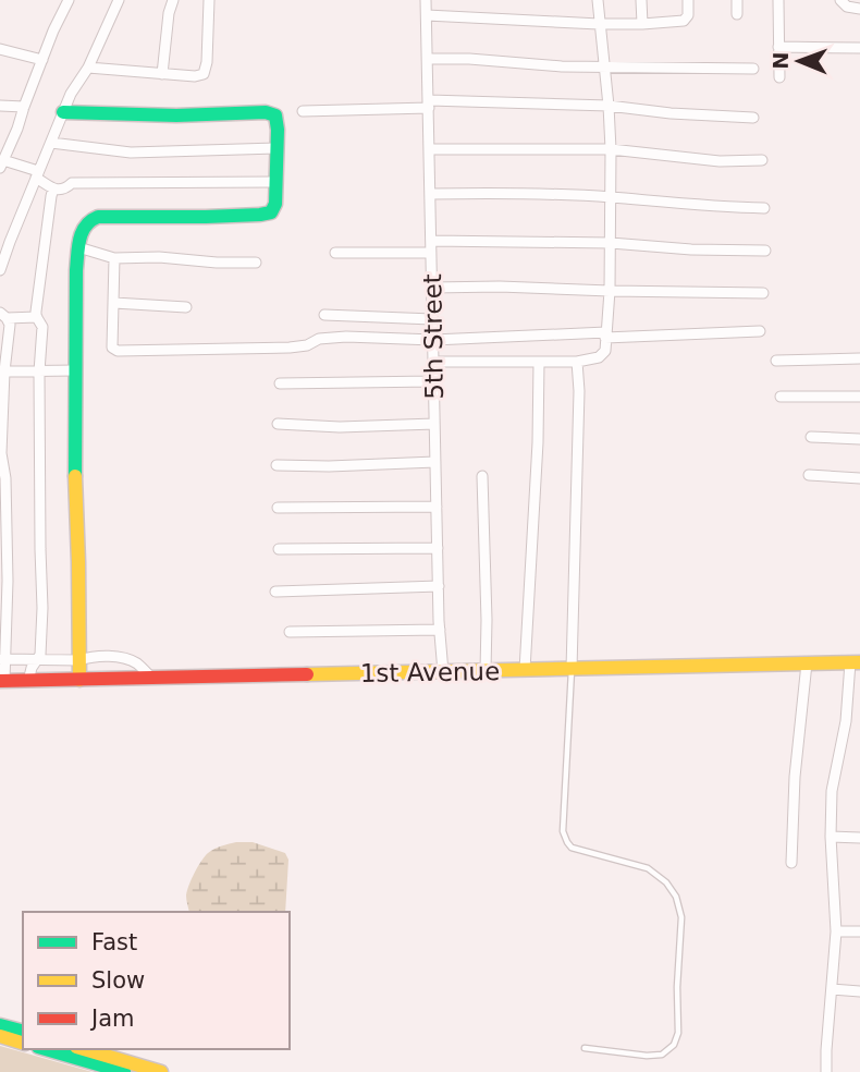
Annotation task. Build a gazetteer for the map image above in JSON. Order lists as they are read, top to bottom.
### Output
{
  "streets": {
    "street": ["5th Street", "1st Avenue"]
  },
  "crossings": [
    ["5th Street", "1st Avenue"]
  ],
  "legend": ["Fast", "Slow", "Jam"],
  "north": "left"
}
